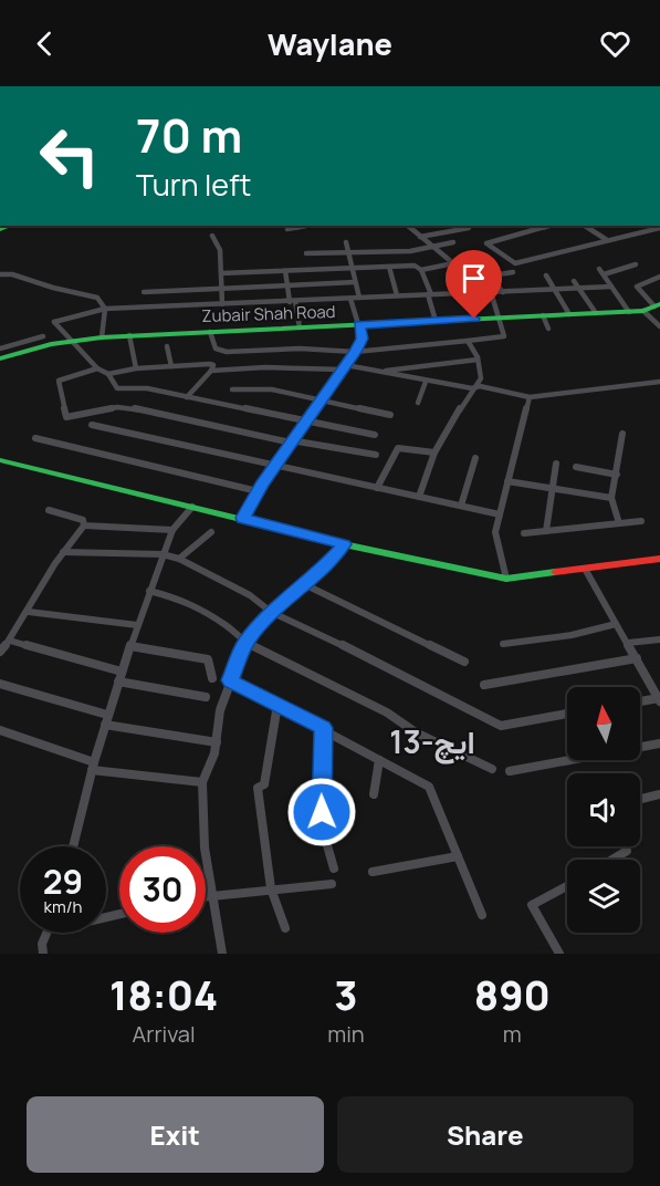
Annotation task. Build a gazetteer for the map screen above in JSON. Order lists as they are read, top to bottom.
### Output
{
  "streets": {
    "main road": ["Zubair Shah Road"]
  },
  "districts": ["ایچ-13"],
  "north": "top",
  "page": {
    "header": "Waylane",
    "turn": ["70 m", "Turn left"],
    "speed": "29 km/h",
    "limit": "30",
    "eta": [
      "18:04",
      "Arrival",
      "3",
      "min",
      "890",
      "m"
    ],
    "buttons": ["Exit", "Share"]
  }
}
